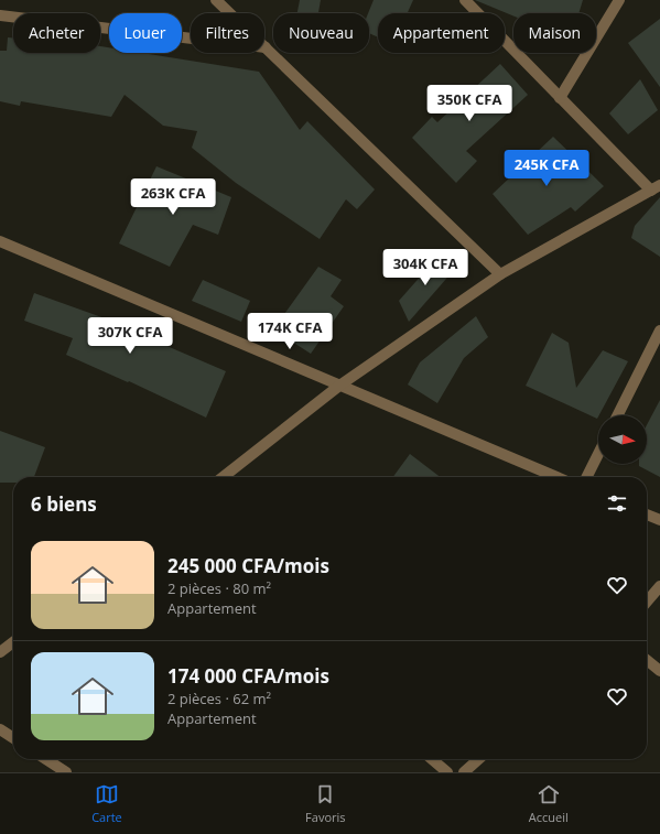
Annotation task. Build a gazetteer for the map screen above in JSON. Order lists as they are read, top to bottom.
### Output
{
  "north": "right",
  "page": {
    "chip": [
      "Acheter",
      "Louer",
      "Filtres",
      "Nouveau",
      "Appartement",
      "Maison"
    ],
    "price": [
      "350K CFA",
      "245K CFA",
      "263K CFA",
      "304K CFA",
      "174K CFA",
      "307K CFA"
    ],
    "heading": "6 biens",
    "list": [
      {
        "name": "245 000 CFA/mois",
        "note": "2 pièces · 80 m² · Appartement"
      },
      {
        "name": "174 000 CFA/mois",
        "note": "2 pièces · 62 m² · Appartement"
      }
    ],
    "tabs": ["Carte", "Favoris", "Accueil"]
  }
}
